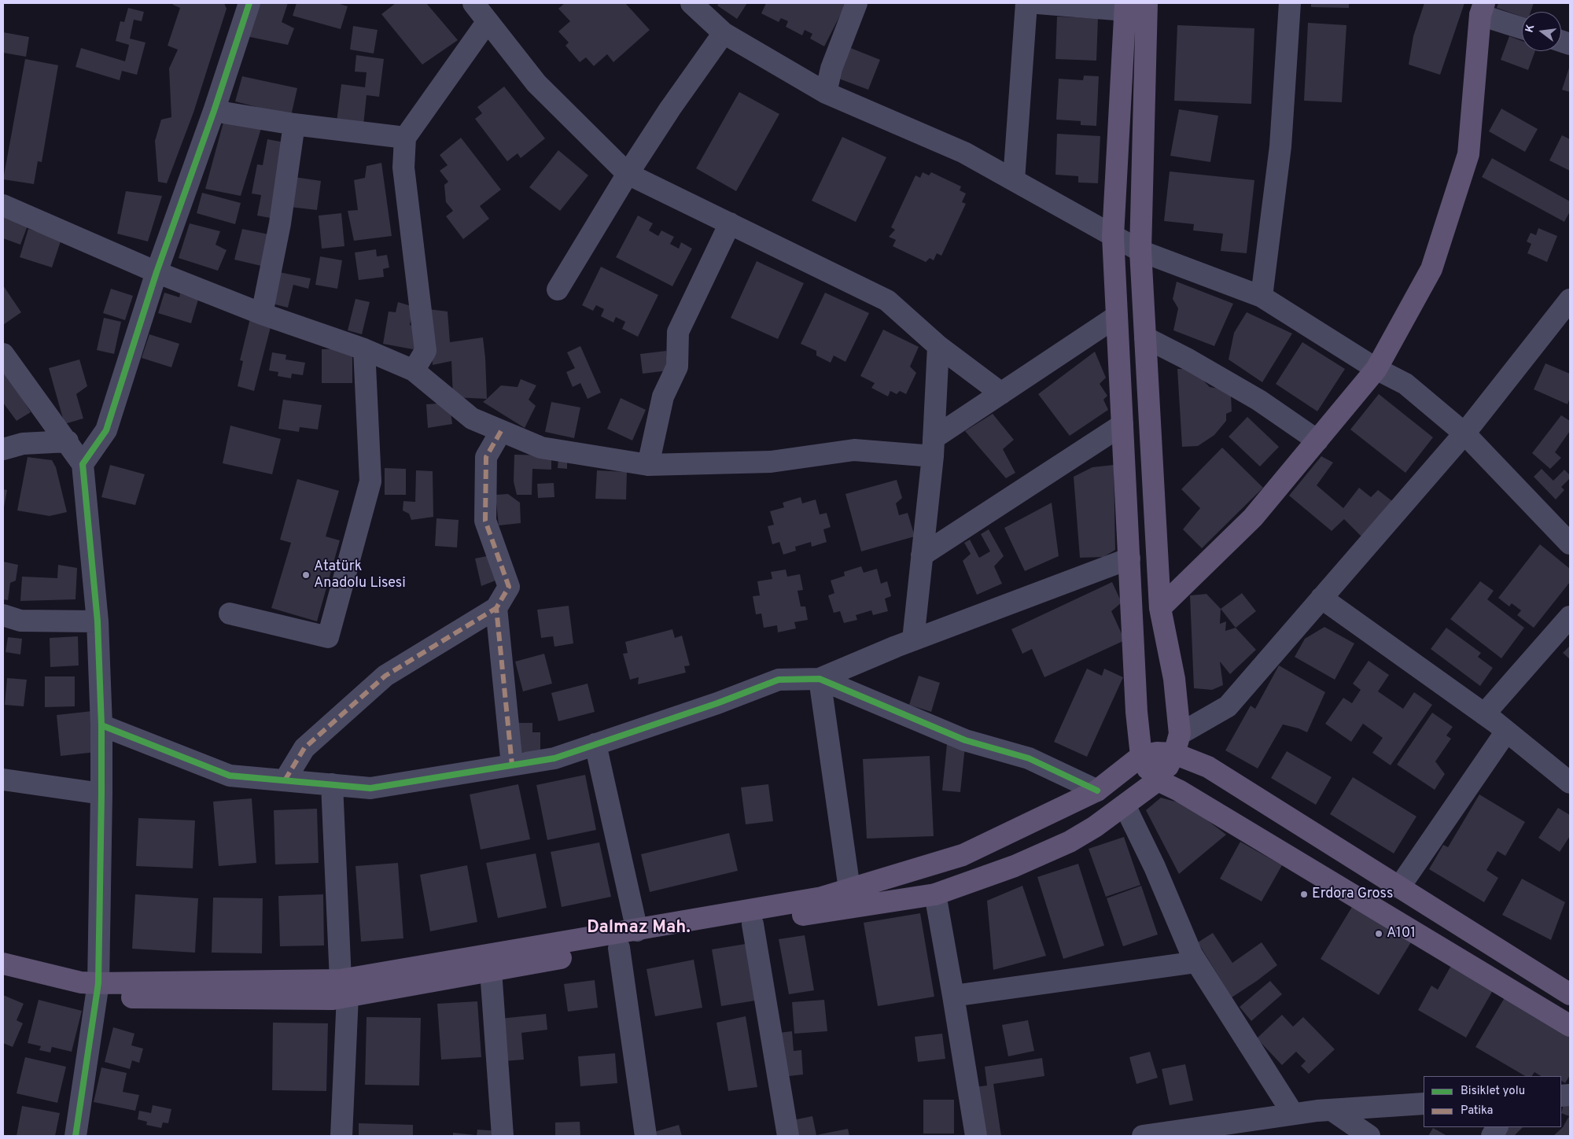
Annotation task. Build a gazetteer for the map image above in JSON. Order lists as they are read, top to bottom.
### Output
{
  "districts": ["Dalmaz Mah."],
  "places": ["Atatürk Anadolu Lisesi", "Erdora Gross", "A101"],
  "legend": ["Bisiklet yolu", "Patika"],
  "north": "left"
}
